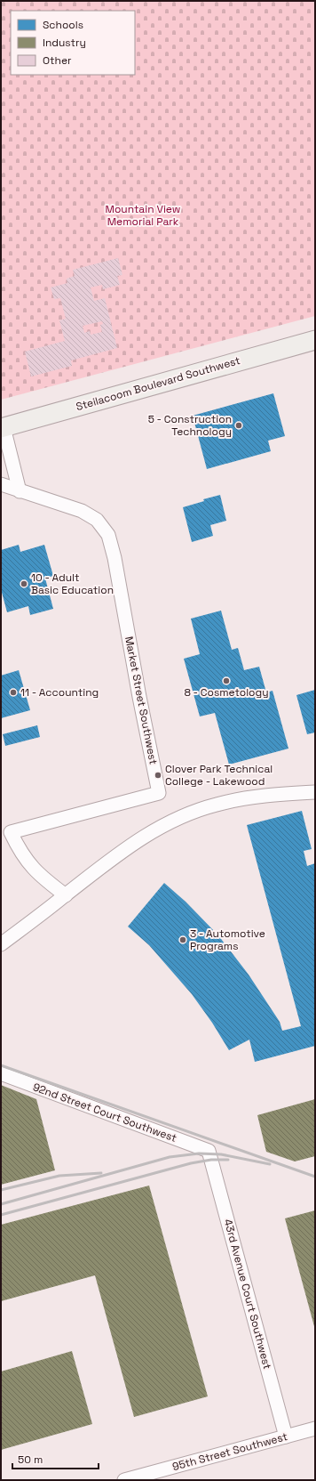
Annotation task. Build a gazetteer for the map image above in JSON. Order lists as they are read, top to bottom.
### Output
{
  "streets": {
    "main road": ["Steilacoom Boulevard Southwest"],
    "street": [
      "Market Street Southwest",
      "92nd Street Court Southwest",
      "43rd Avenue Court Southwest",
      "95th Street Southwest"
    ]
  },
  "crossings": [
    ["92nd Street Court Southwest", "43rd Avenue Court Southwest"],
    ["43rd Avenue Court Southwest", "95th Street Southwest"]
  ],
  "parks": ["Mountain View Memorial Park"],
  "places": [
    "5 - Construction Technology",
    "10 - Adult Basic Education",
    "8 - Cosmetology",
    "11 - Accounting",
    "Clover Park Technical College - Lakewood",
    "3 - Automotive Programs"
  ],
  "legend": ["Schools", "Industry", "Other"],
  "scale_bar": "50 m"
}
